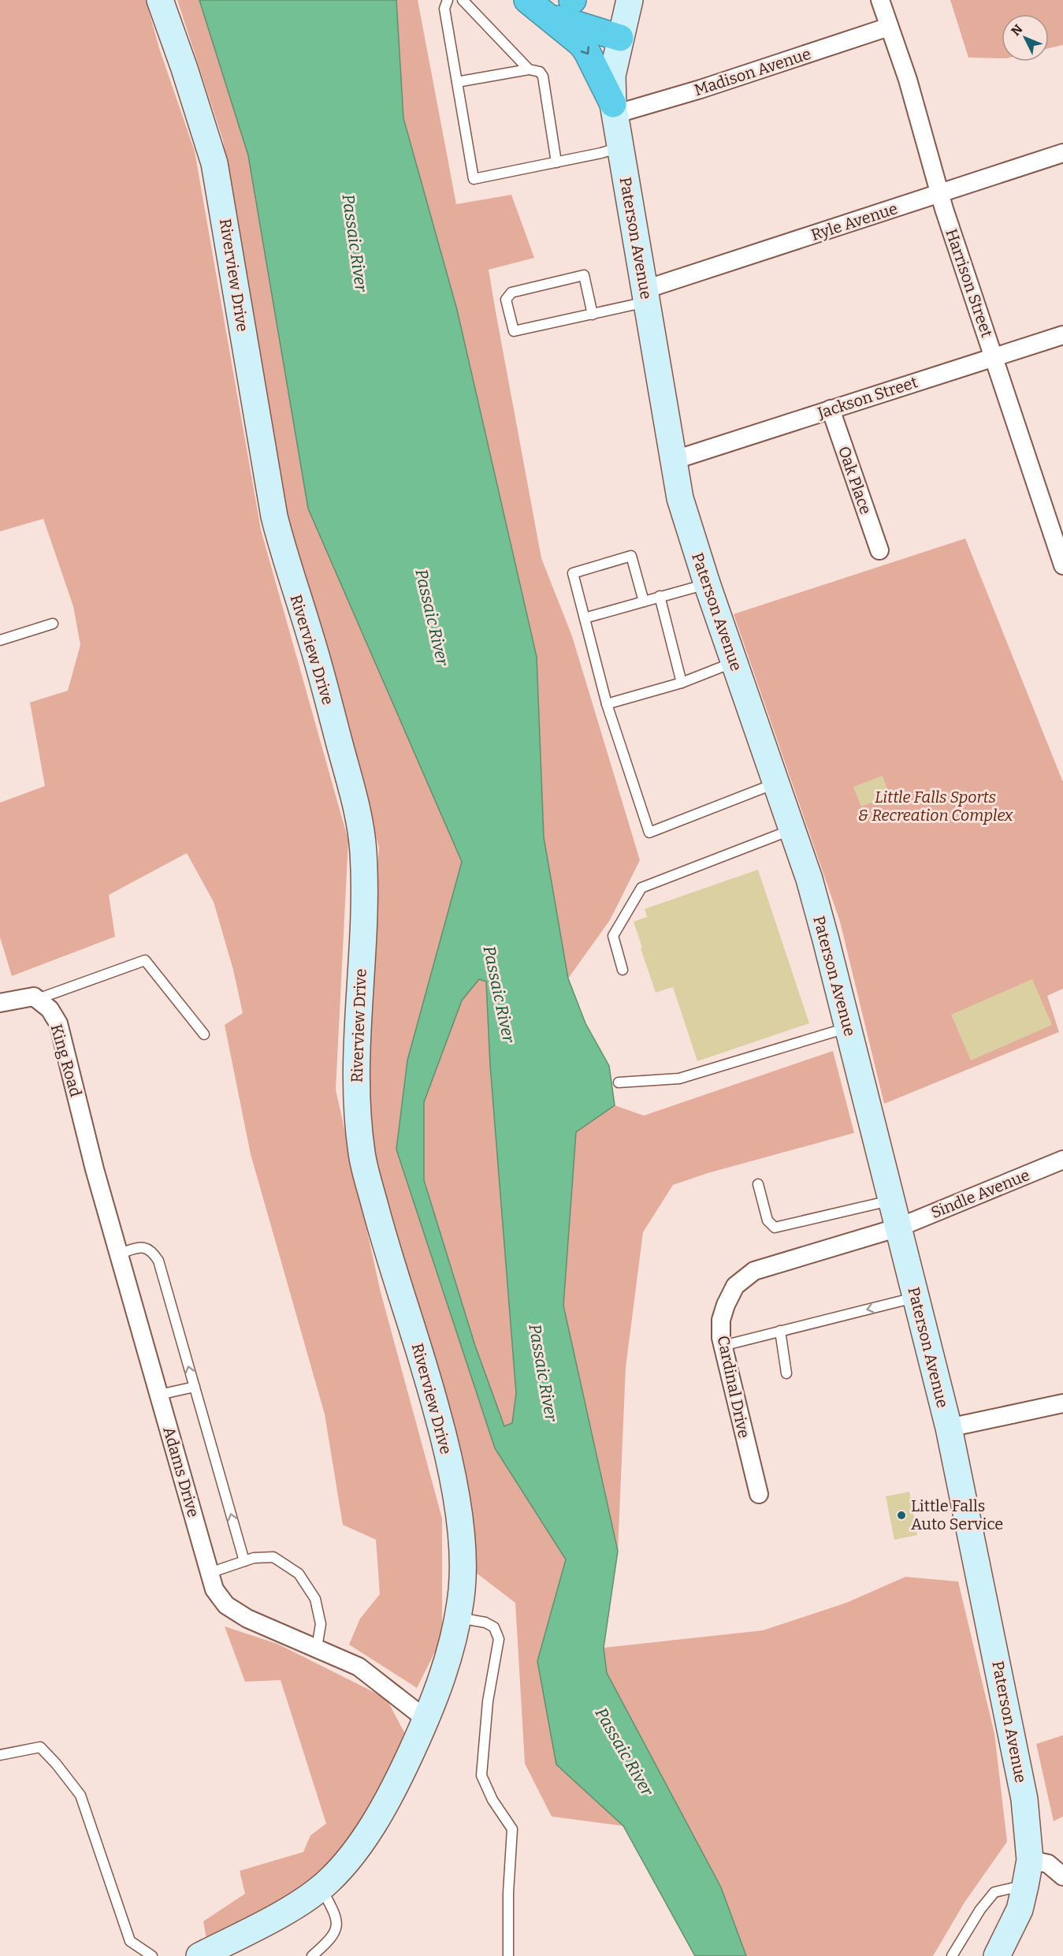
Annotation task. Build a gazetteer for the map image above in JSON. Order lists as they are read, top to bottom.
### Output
{
  "streets": {
    "street": [
      "Madison Avenue",
      "Ryle Avenue",
      "Paterson Avenue",
      "Riverview Drive",
      "Harrison Street",
      "Jackson Street",
      "Oak Place",
      "King Road",
      "Sindle Avenue",
      "Cardinal Drive",
      "Adams Drive"
    ]
  },
  "crossings": [
    ["Madison Avenue", "Paterson Avenue"],
    ["Madison Avenue", "Harrison Street"],
    ["Ryle Avenue", "Paterson Avenue"],
    ["Ryle Avenue", "Harrison Street"],
    ["Paterson Avenue", "Jackson Street"],
    ["Paterson Avenue", "Sindle Avenue"],
    ["Paterson Avenue", "Cardinal Drive"],
    ["Riverview Drive", "Adams Drive"],
    ["Harrison Street", "Jackson Street"],
    ["Jackson Street", "Oak Place"],
    ["King Road", "Adams Drive"],
    ["Sindle Avenue", "Cardinal Drive"]
  ],
  "water": ["Passaic River"],
  "parks": ["Little Falls Sports & Recreation Complex"],
  "places": ["Little Falls Auto Service"],
  "north": "top left"
}
